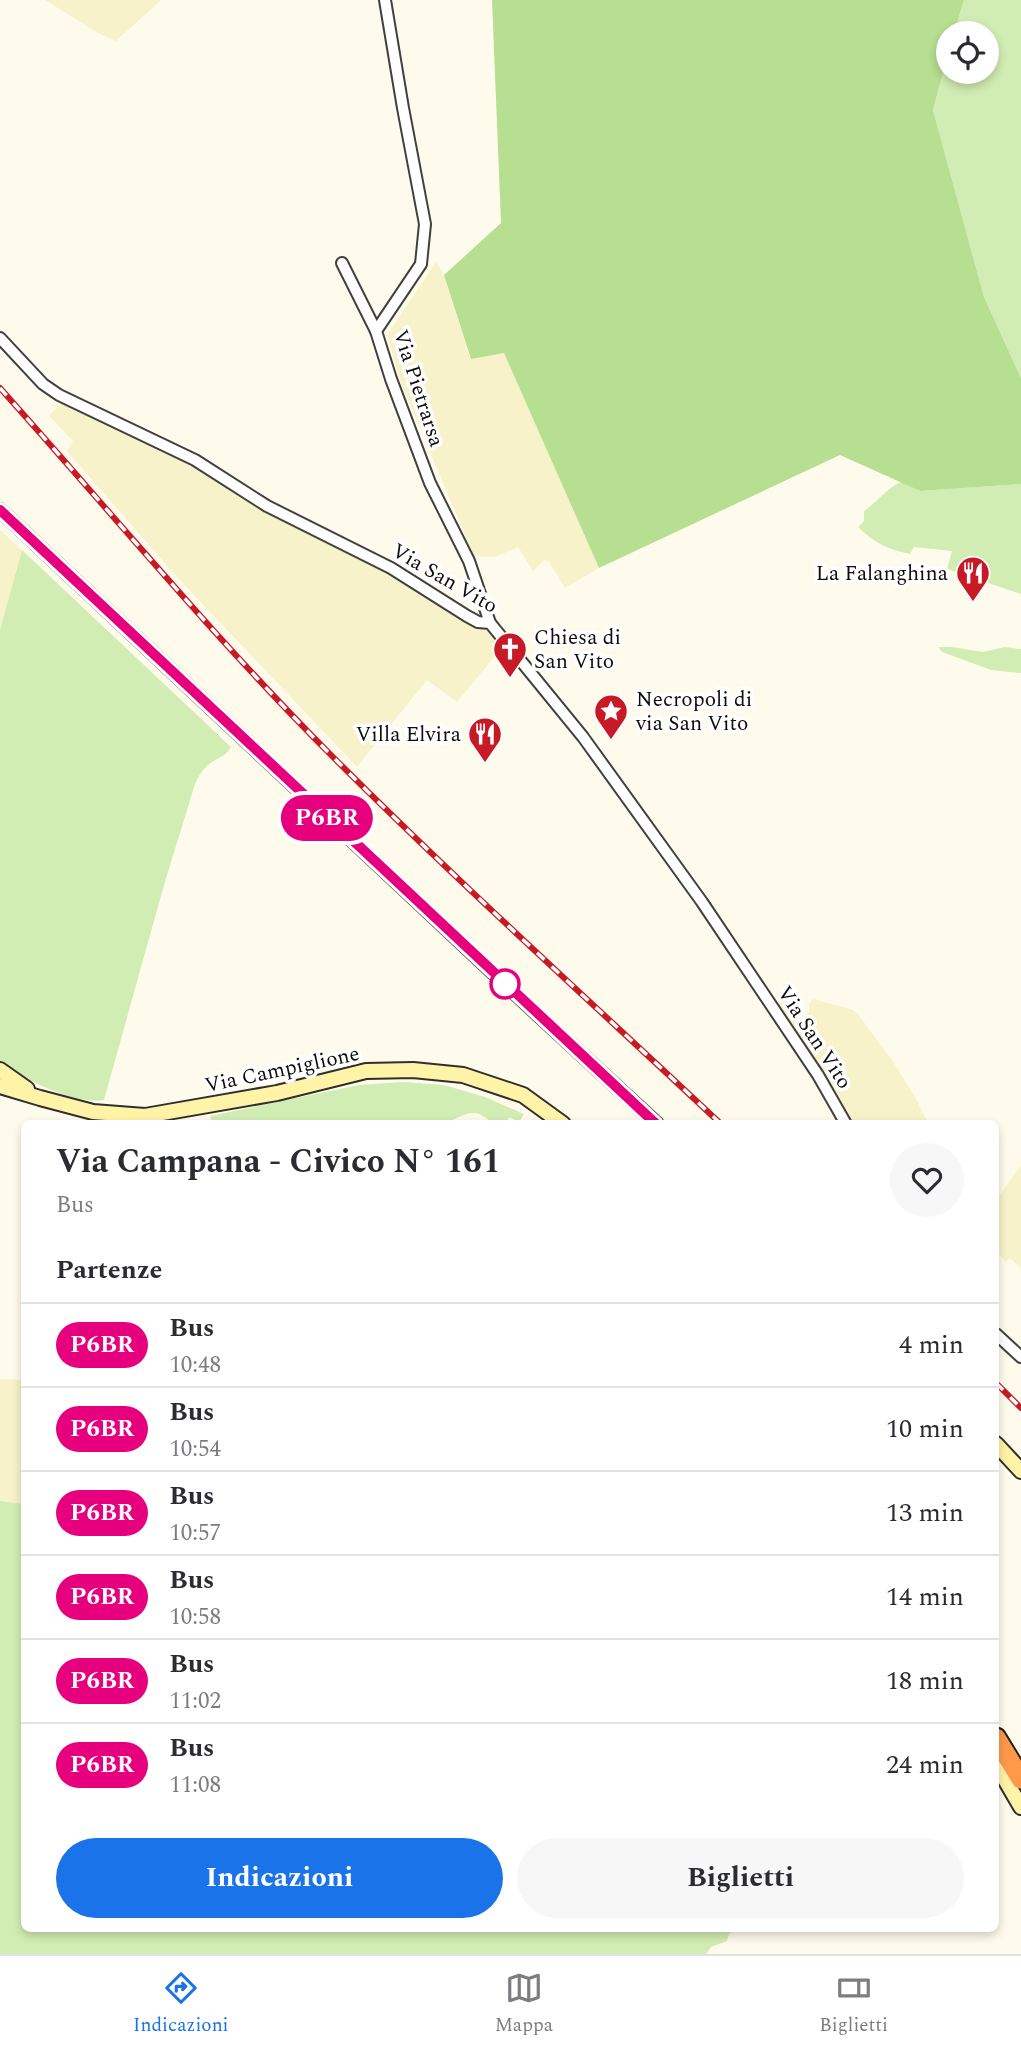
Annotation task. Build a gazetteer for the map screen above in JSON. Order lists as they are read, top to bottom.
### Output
{
  "streets": {
    "main road": ["Via Campiglione"],
    "street": ["Via Pietrarsa", "Via San Vito"]
  },
  "crossings": [
    ["Via Pietrarsa", "Via San Vito"]
  ],
  "places": {
    "restaurant": ["La Falanghina", "Villa Elvira"],
    "church": ["Chiesa di San Vito"],
    "place": ["Necropoli di via San Vito"]
  },
  "lines": ["bus line P6BR"],
  "page": {
    "on_map": "P6BR",
    "heading": [
      ["Via Campana - Civico N° 161", "Bus"],
      "Partenze"
    ],
    "list": [
      {
        "mark": "P6BR",
        "name": "Bus",
        "note": "10:48",
        "value": "4 min"
      },
      {
        "mark": "P6BR",
        "name": "Bus",
        "note": "10:54",
        "value": "10 min"
      },
      {
        "mark": "P6BR",
        "name": "Bus",
        "note": "10:57",
        "value": "13 min"
      },
      {
        "mark": "P6BR",
        "name": "Bus",
        "note": "10:58",
        "value": "14 min"
      },
      {
        "mark": "P6BR",
        "name": "Bus",
        "note": "11:02",
        "value": "18 min"
      },
      {
        "mark": "P6BR",
        "name": "Bus",
        "note": "11:08",
        "value": "24 min"
      }
    ],
    "buttons": ["Indicazioni", "Biglietti"],
    "tabs": ["Indicazioni", "Mappa", "Biglietti"]
  }
}
